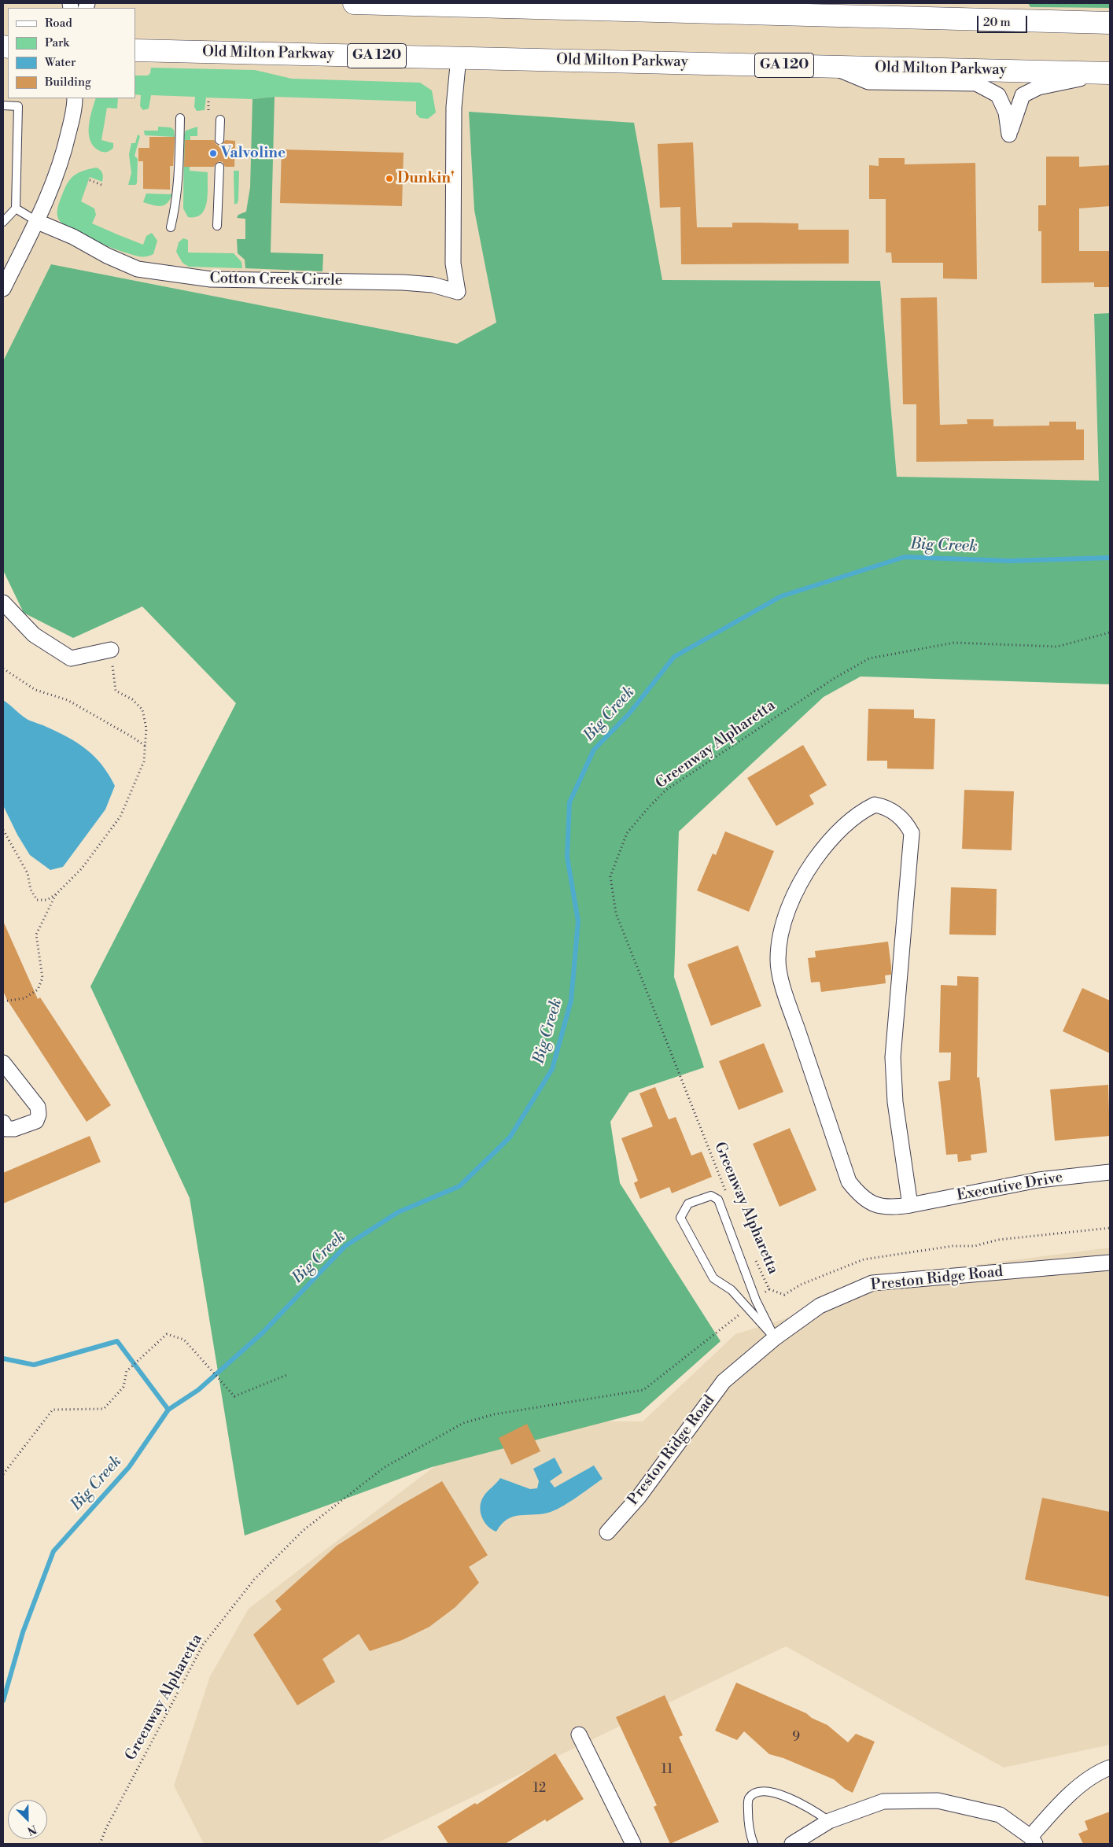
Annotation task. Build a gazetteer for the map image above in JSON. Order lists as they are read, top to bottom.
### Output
{
  "streets": {
    "highway": ["Old Milton Parkway", "GA 120"],
    "street": ["Cotton Creek Circle", "Executive Drive", "Preston Ridge Road"],
    "path": ["Greenway Alpharetta"]
  },
  "crossings": [
    ["Old Milton Parkway", "Cotton Creek Circle"]
  ],
  "water": ["Big Creek"],
  "places": ["Valvoline", "Dunkin'"],
  "house_numbers": ["9", "11", "12"],
  "legend": [
    "Road",
    "Park",
    "Water",
    "Building"
  ],
  "scale_bar": "20 m",
  "north": "bottom right"
}
